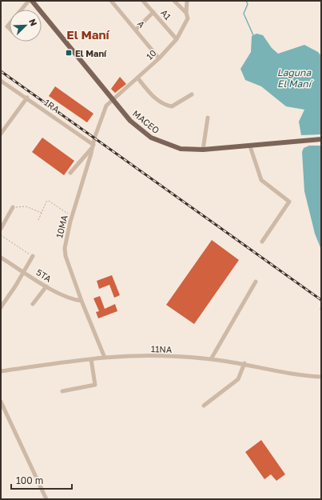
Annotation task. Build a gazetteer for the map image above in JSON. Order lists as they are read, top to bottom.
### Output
{
  "streets": {
    "main road": ["MACEO"],
    "street": [
      "A1",
      "A",
      "10",
      "1RA",
      "10MA",
      "5TA",
      "11NA"
    ]
  },
  "crossings": [
    ["A1", "10"],
    ["A", "10"],
    ["10", "MACEO"],
    ["10", "10MA"],
    ["1RA", "10MA"],
    ["MACEO", "10MA"],
    ["10MA", "5TA"],
    ["10MA", "11NA"]
  ],
  "districts": ["El Maní"],
  "water": ["Laguna El Maní"],
  "places": {
    "transit": ["El Maní"]
  },
  "scale_bar": "100 m",
  "north": "top right"
}
